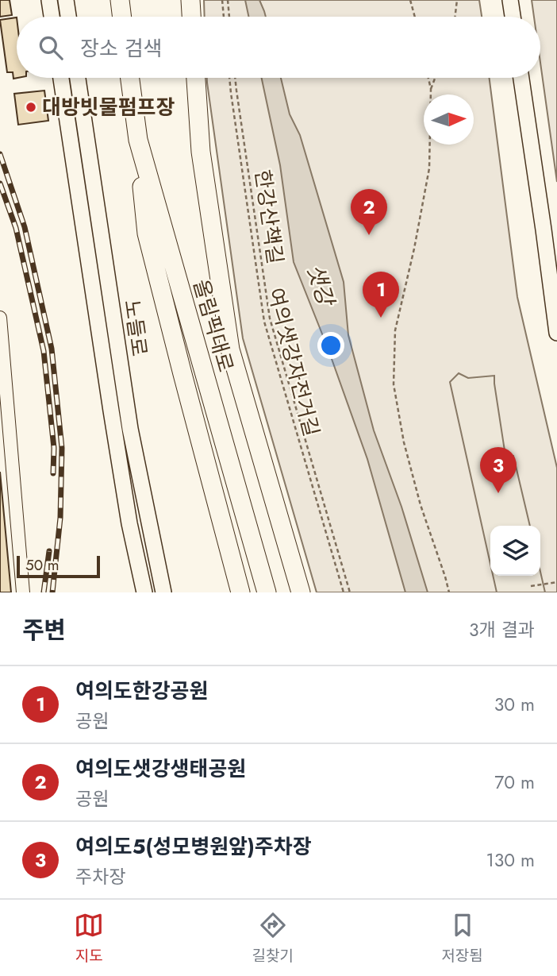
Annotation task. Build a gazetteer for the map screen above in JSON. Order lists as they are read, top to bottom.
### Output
{
  "streets": {
    "highway": ["올림픽대로"],
    "main road": ["노들로"],
    "path": ["한강산책길", "여의샛강자전거길"]
  },
  "water": ["샛강"],
  "places": ["대방빗물펌프장"],
  "scale_bar": "50 m",
  "north": "right",
  "page": {
    "search": "장소 검색",
    "pins": ["2", "1", "3"],
    "scale": "50 m",
    "heading": ["주변", "3개 결과"],
    "list": [
      {
        "mark": "1",
        "name": "여의도한강공원",
        "note": "공원",
        "value": "30 m"
      },
      {
        "mark": "2",
        "name": "여의도샛강생태공원",
        "note": "공원",
        "value": "70 m"
      },
      {
        "mark": "3",
        "name": "여의도5(성모병원앞)주차장",
        "note": "주차장",
        "value": "130 m"
      }
    ],
    "nav": ["지도", "길찾기", "저장됨"]
  }
}
